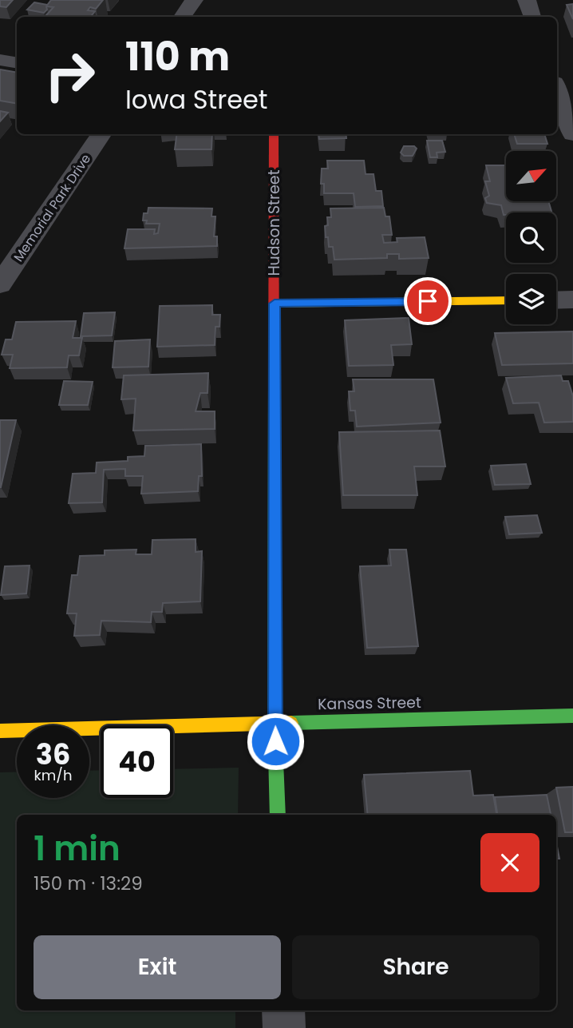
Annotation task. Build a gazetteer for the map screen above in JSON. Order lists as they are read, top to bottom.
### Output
{
  "streets": {
    "street": ["Memorial Park Drive", "Hudson Street", "Kansas Street"]
  },
  "crossings": [
    ["Hudson Street", "Kansas Street"]
  ],
  "north": "top right",
  "page": {
    "turn": ["110 m", "Iowa Street"],
    "speed": "36 km/h",
    "limit": "40",
    "heading": ["1 min", "150 m · 13:29"],
    "buttons": ["Exit", "Share"]
  }
}
